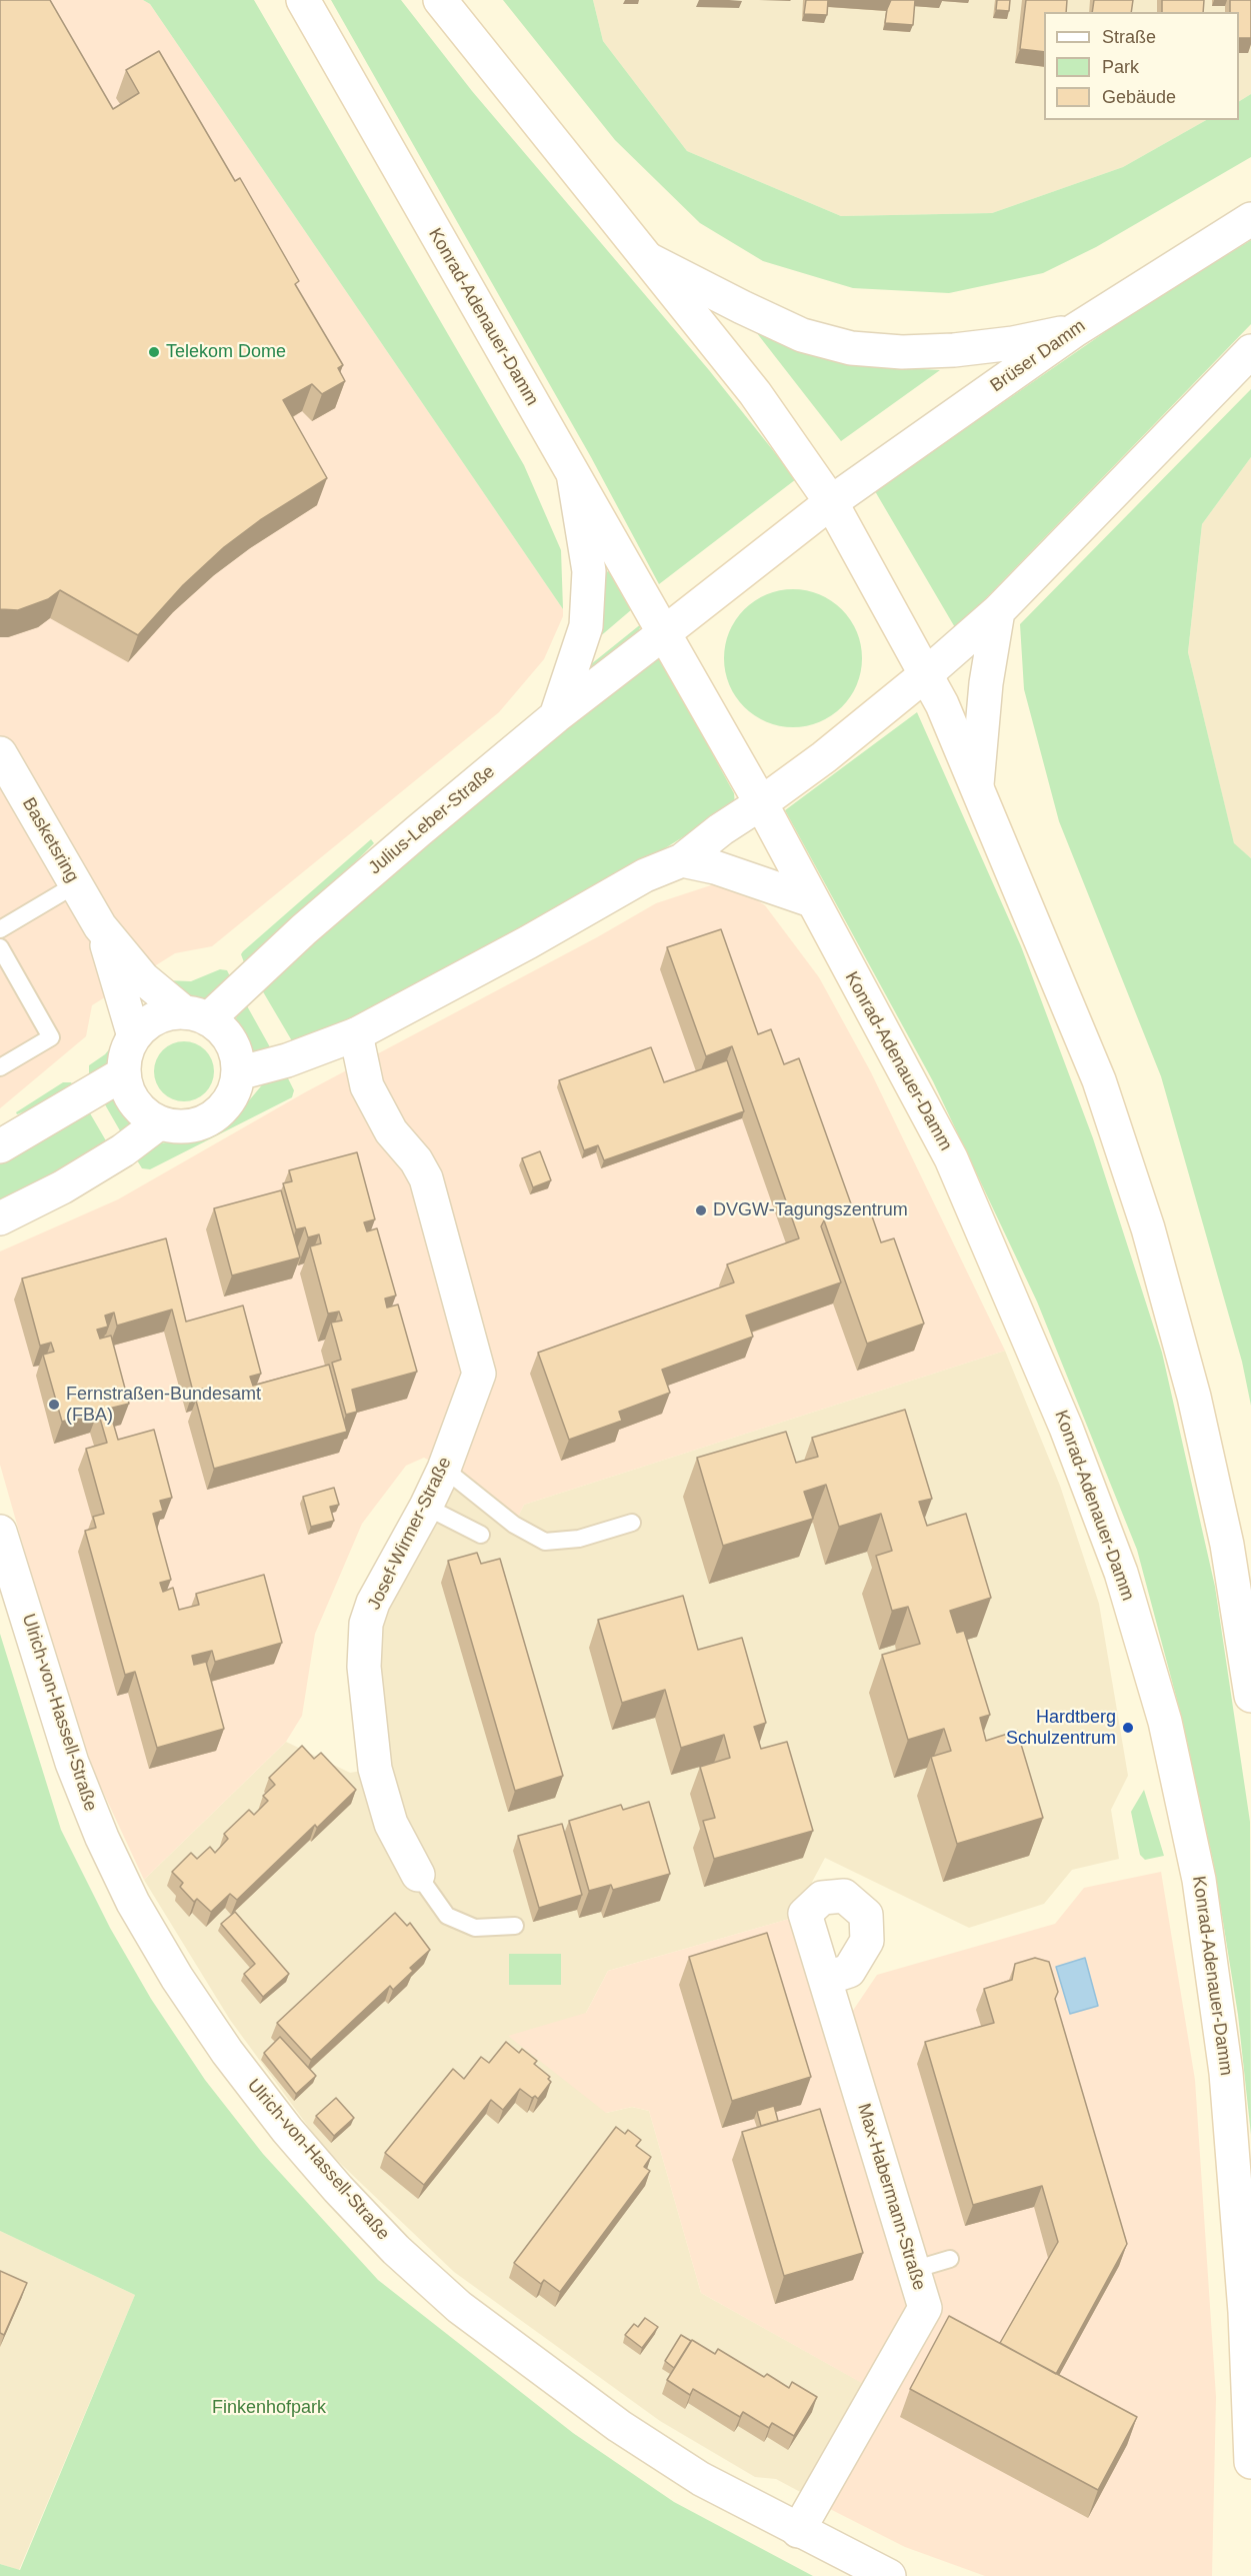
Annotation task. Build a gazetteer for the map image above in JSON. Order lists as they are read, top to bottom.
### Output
{
  "streets": {
    "street": [
      "Konrad-Adenauer-Damm",
      "Brüser Damm",
      "Julius-Leber-Straße",
      "Basketsring",
      "Josef-Wirmer-Straße",
      "Ulrich-von-Hassell-Straße",
      "Max-Habermann-Straße"
    ]
  },
  "crossings": [
    ["Konrad-Adenauer-Damm", "Julius-Leber-Straße"],
    ["Julius-Leber-Straße", "Basketsring"],
    ["Ulrich-von-Hassell-Straße", "Max-Habermann-Straße"]
  ],
  "parks": ["Finkenhofpark"],
  "places": [
    "Telekom Dome",
    "DVGW-Tagungszentrum",
    "Fernstraßen-Bundesamt (FBA)",
    "Hardtberg Schulzentrum"
  ],
  "legend": ["Straße", "Park", "Gebäude"]
}
